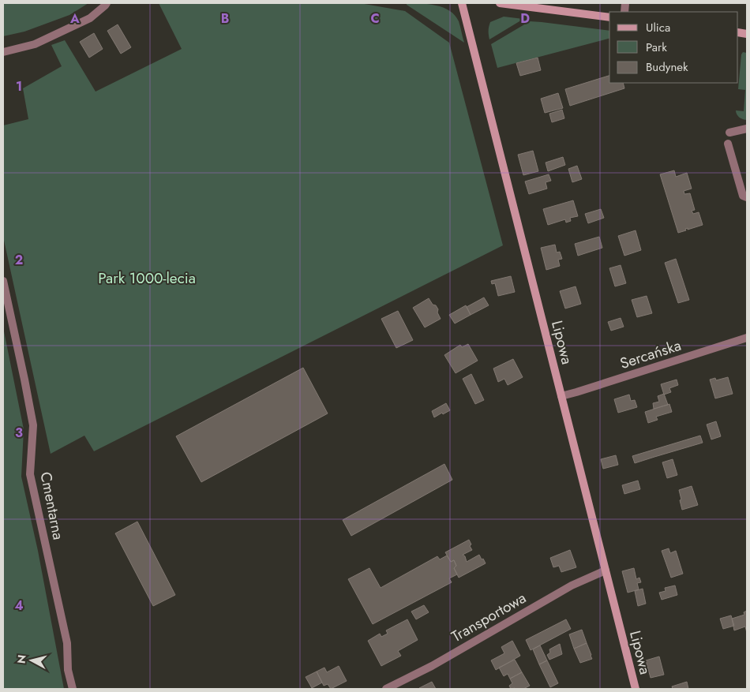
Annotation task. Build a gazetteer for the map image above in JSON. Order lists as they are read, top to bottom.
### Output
{
  "streets": {
    "main road": ["Lipowa"],
    "street": ["Sercańska", "Cmentarna", "Transportowa"]
  },
  "crossings": [
    ["Lipowa", "Sercańska"],
    ["Lipowa", "Transportowa"]
  ],
  "parks": ["Park 1000-lecia"],
  "legend": ["Ulica", "Park", "Budynek"],
  "north": "left",
  "grid": {
    "columns": [
      "A",
      "B",
      "C",
      "D"
    ],
    "rows": [
      "1",
      "2",
      "3",
      "4"
    ]
  }
}
